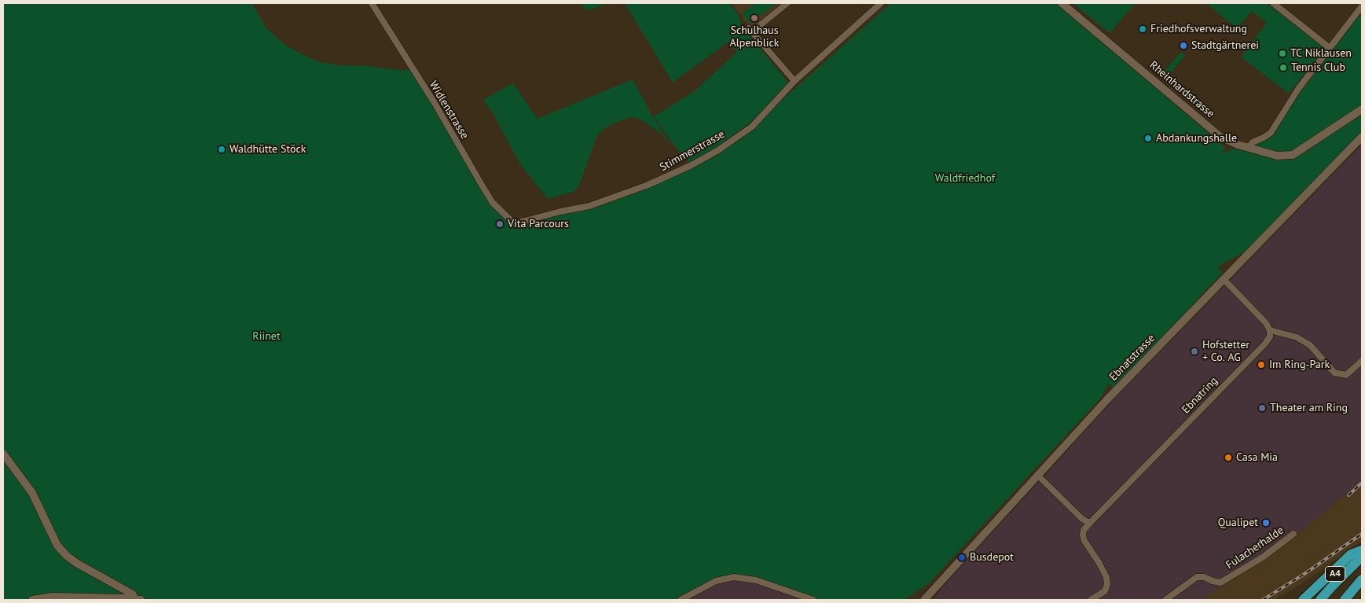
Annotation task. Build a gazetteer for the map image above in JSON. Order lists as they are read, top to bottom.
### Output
{
  "streets": {
    "highway": ["A4"],
    "street": [
      "Rheinhardstrasse",
      "Widlenstrasse",
      "Stimmerstrasse",
      "Ebnatstrasse",
      "Ebnatring",
      "Fulacherhalde"
    ]
  },
  "crossings": [
    ["Widlenstrasse", "Stimmerstrasse"]
  ],
  "parks": ["Waldfriedhof", "Riinet"],
  "places": [
    "Schulhaus Alpenblick",
    "Friedhofsverwaltung",
    "Stadtgärtnerei",
    "TC Niklausen",
    "Tennis Club",
    "Abdankungshalle",
    "Waldhütte Stöck",
    "Vita Parcours",
    "Hofstetter + Co. AG",
    "Im Ring-Park",
    "Theater am Ring",
    "Casa Mia",
    "Qualipet",
    "Busdepot"
  ]
}
